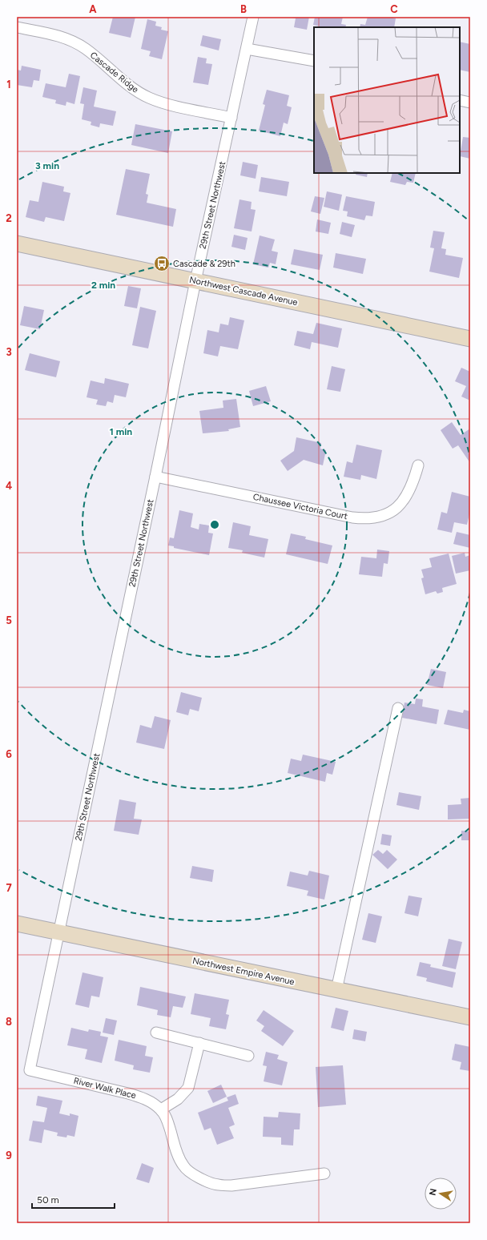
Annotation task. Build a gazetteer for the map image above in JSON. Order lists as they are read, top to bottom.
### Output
{
  "streets": {
    "street": [
      "Cascade Ridge",
      "29th Street Northwest",
      "Northwest Cascade Avenue",
      "Chaussee Victoria Court",
      "Northwest Empire Avenue",
      "River Walk Place"
    ]
  },
  "crossings": [
    ["Cascade Ridge", "29th Street Northwest"],
    ["29th Street Northwest", "Northwest Cascade Avenue"],
    ["29th Street Northwest", "Chaussee Victoria Court"],
    ["29th Street Northwest", "Northwest Empire Avenue"],
    ["29th Street Northwest", "River Walk Place"]
  ],
  "places": {
    "bus stop": ["Cascade & 29th"]
  },
  "scale_bar": "50 m",
  "north": "left",
  "grid": {
    "columns": ["A", "B", "C"],
    "rows": [
      "1",
      "2",
      "3",
      "4",
      "5",
      "6",
      "7",
      "8",
      "9"
    ]
  },
  "rings": ["3 min", "2 min", "1 min"]
}
